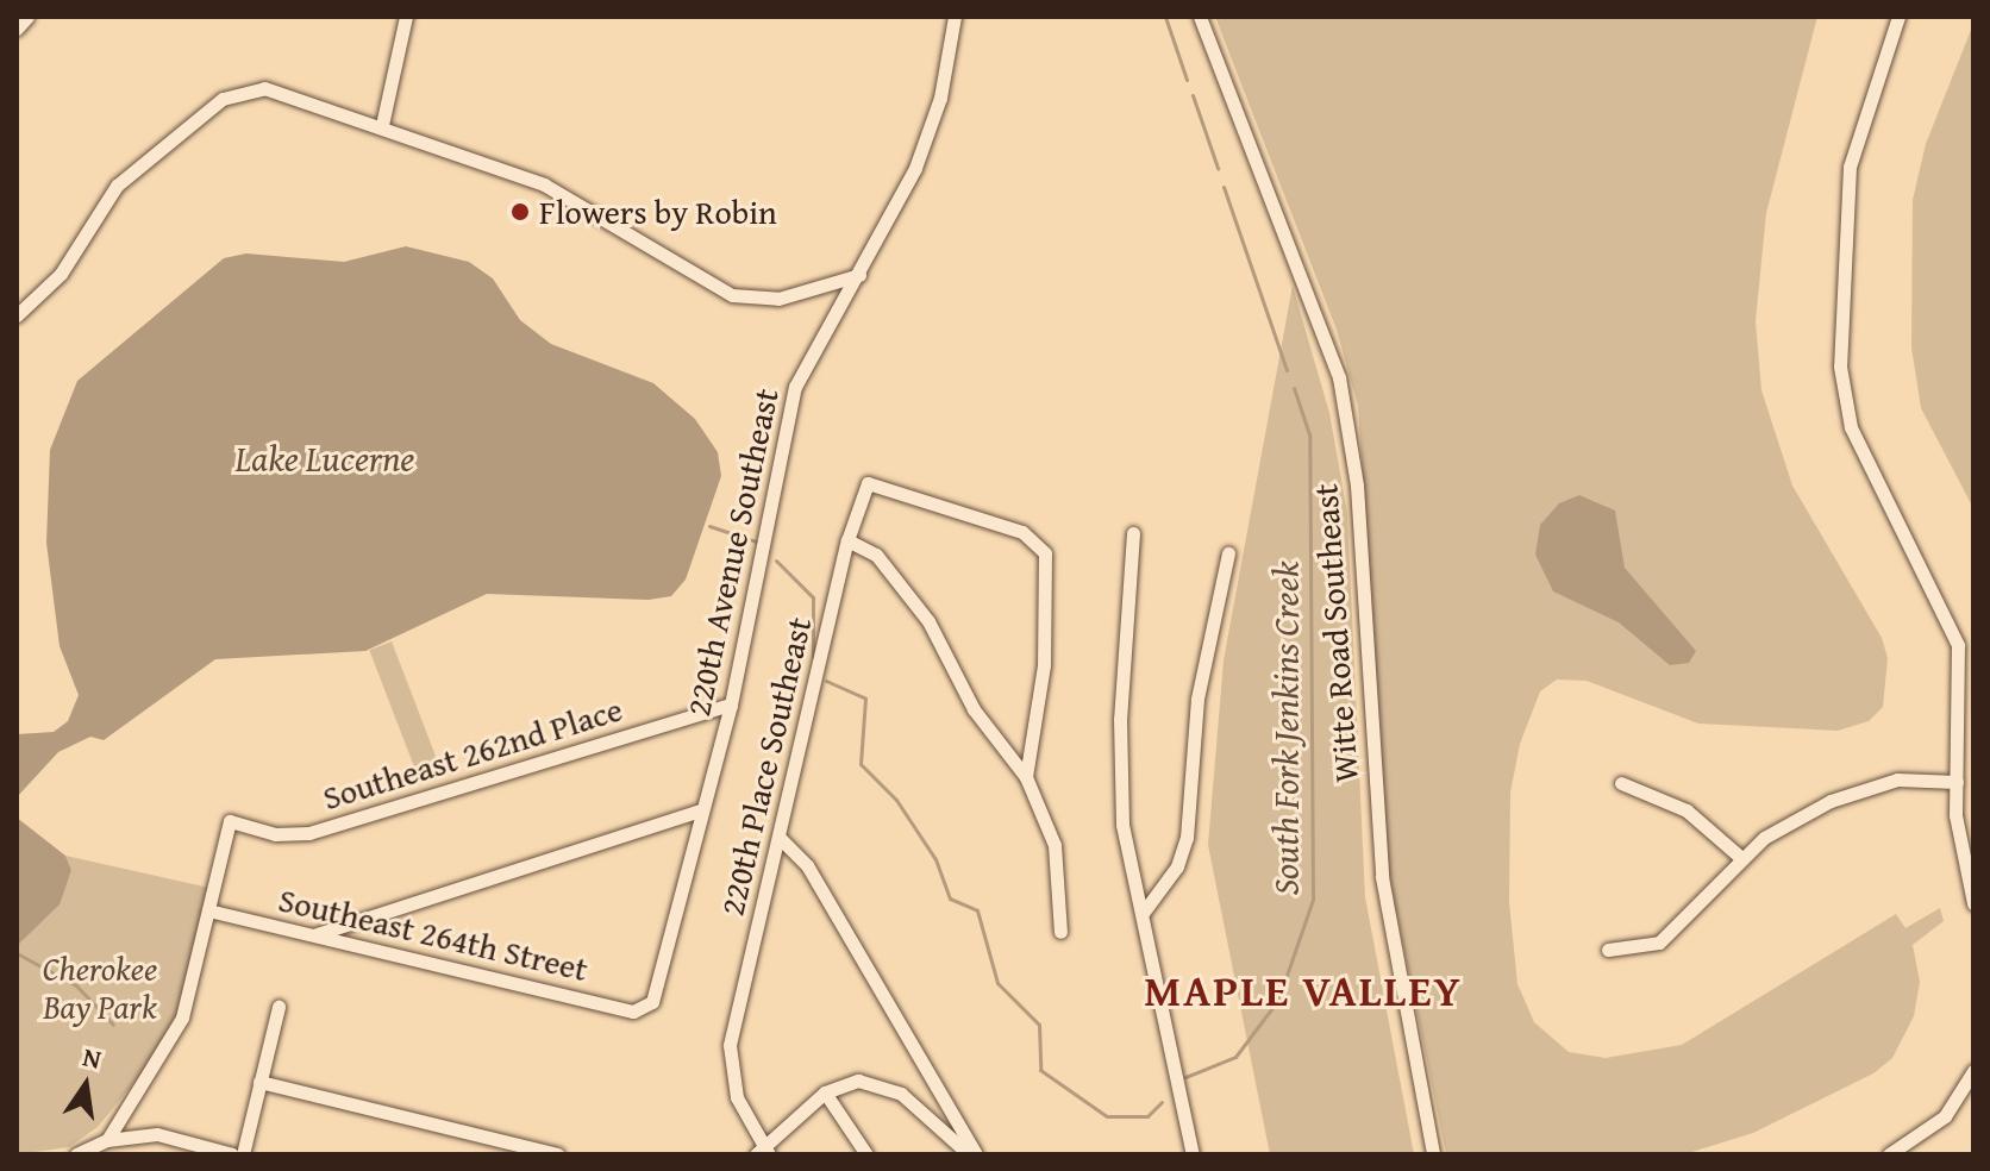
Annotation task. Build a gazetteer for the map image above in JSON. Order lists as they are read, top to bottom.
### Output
{
  "streets": {
    "street": [
      "220th Avenue Southeast",
      "Witte Road Southeast",
      "Southeast 262nd Place",
      "220th Place Southeast",
      "Southeast 264th Street"
    ]
  },
  "crossings": [
    ["220th Avenue Southeast", "Southeast 262nd Place"],
    ["220th Avenue Southeast", "Southeast 264th Street"],
    ["Southeast 262nd Place", "Southeast 264th Street"]
  ],
  "districts": ["MAPLE VALLEY"],
  "water": ["Lake Lucerne", "South Fork Jenkins Creek"],
  "parks": ["Cherokee Bay Park"],
  "places": ["Flowers by Robin"],
  "north": "top"
}
